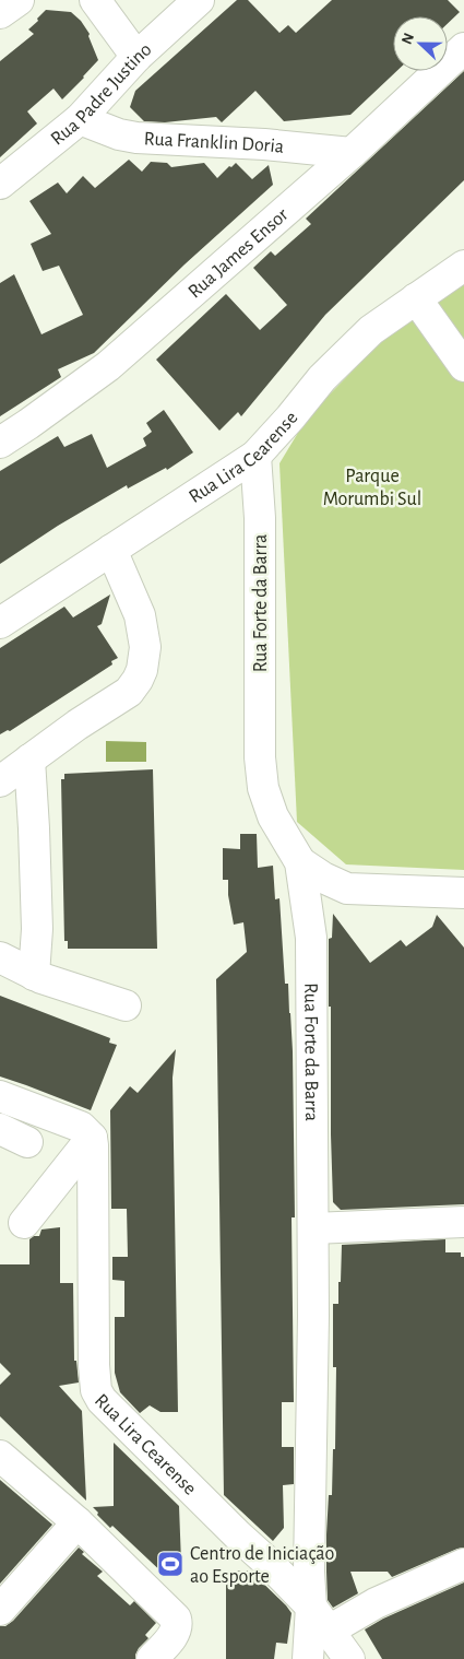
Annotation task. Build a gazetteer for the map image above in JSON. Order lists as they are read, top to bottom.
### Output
{
  "streets": {
    "street": [
      "Rua Padre Justino",
      "Rua Franklin Doria",
      "Rua James Ensor",
      "Rua Lira Cearense",
      "Rua Forte da Barra"
    ]
  },
  "crossings": [
    ["Rua Padre Justino", "Rua Franklin Doria"],
    ["Rua Franklin Doria", "Rua James Ensor"],
    ["Rua Lira Cearense", "Rua Forte da Barra"]
  ],
  "parks": ["Parque Morumbi Sul"],
  "places": {
    "sports": ["Centro de Iniciação ao Esporte"]
  },
  "north": "left"
}
